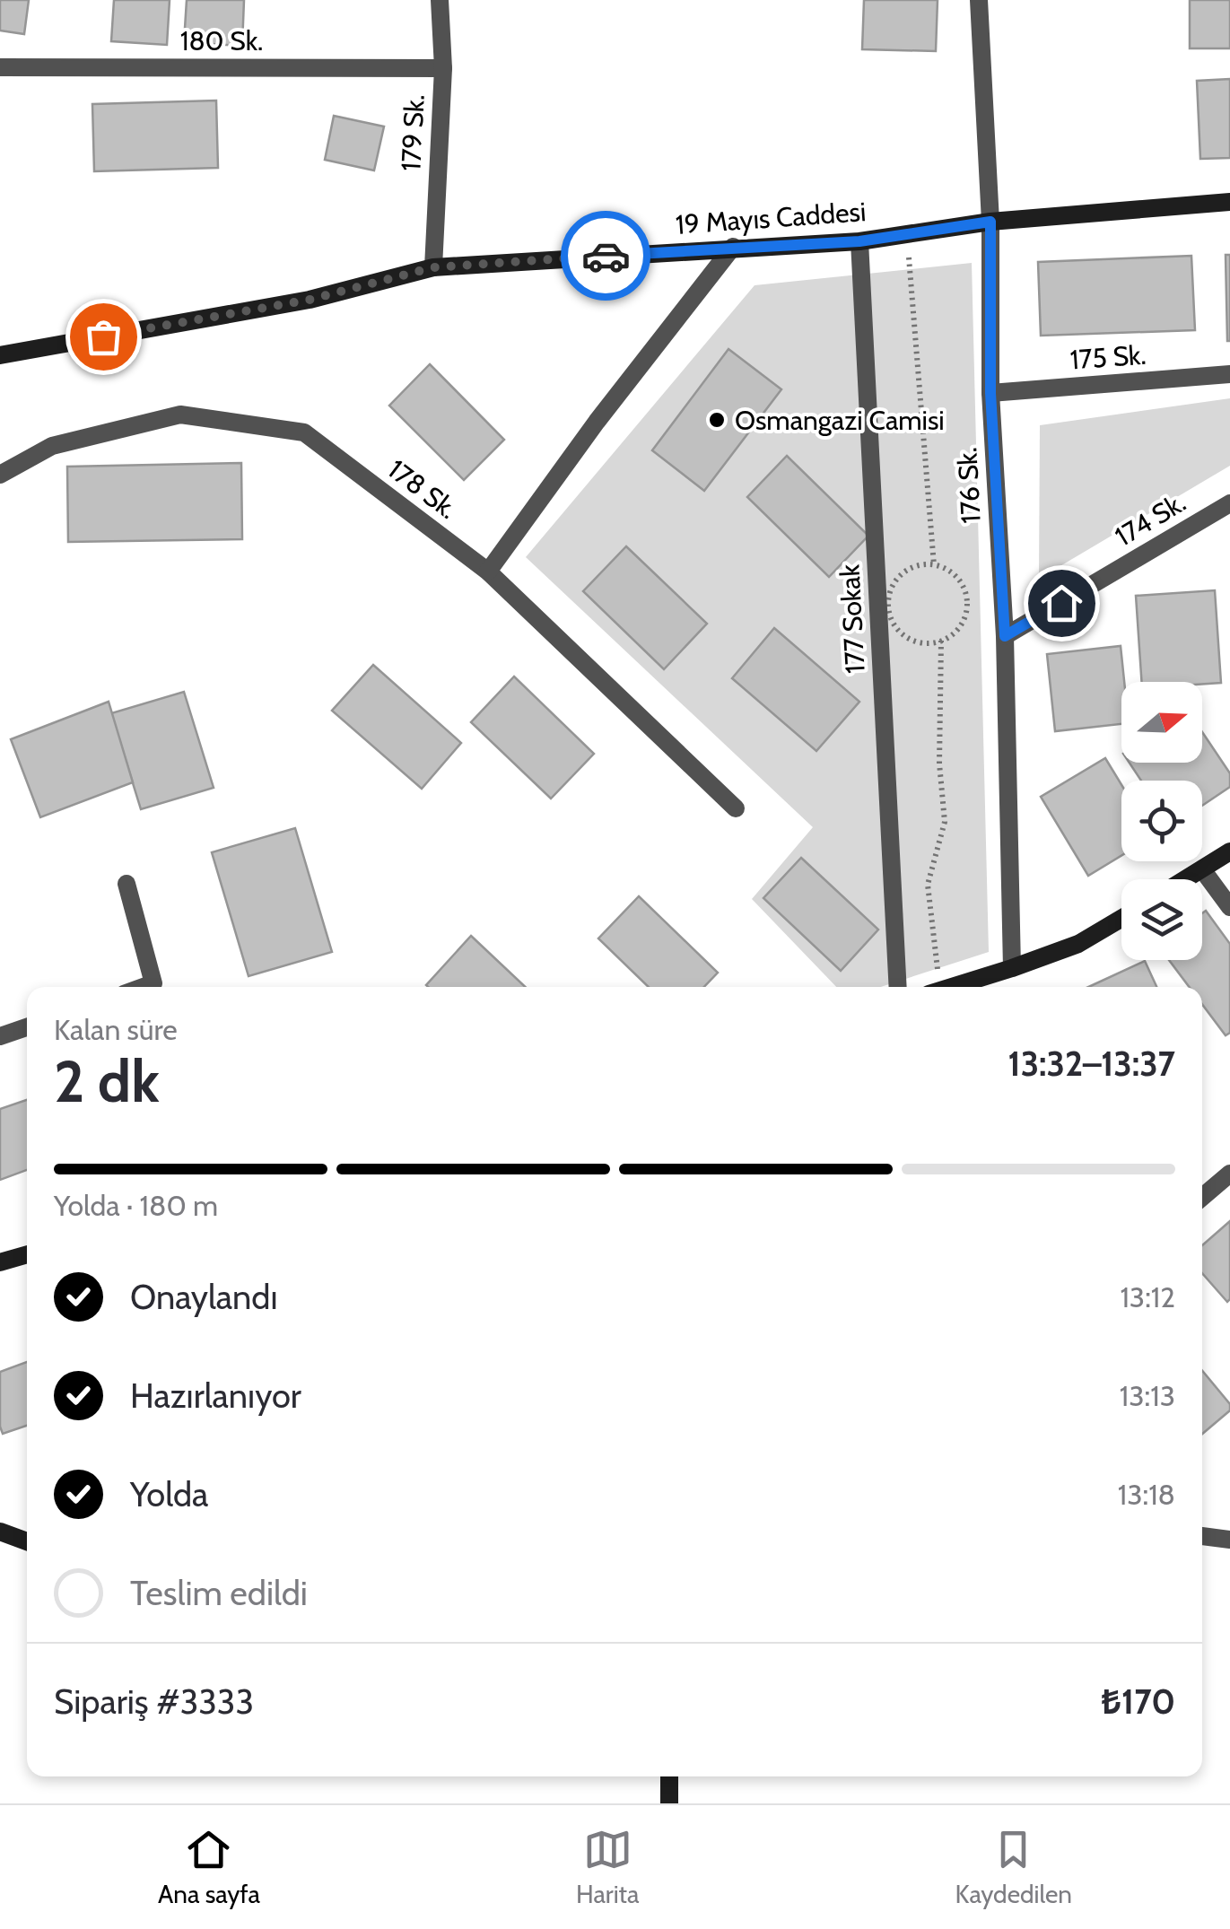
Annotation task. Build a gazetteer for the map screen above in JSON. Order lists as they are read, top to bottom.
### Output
{
  "streets": {
    "street": [
      "180 Sk.",
      "179 Sk.",
      "19 Mayıs Caddesi",
      "175 Sk.",
      "176 Sk.",
      "178 Sk.",
      "174 Sk.",
      "177 Sokak"
    ]
  },
  "crossings": [
    ["180 Sk.", "179 Sk."],
    ["179 Sk.", "19 Mayıs Caddesi"],
    ["19 Mayıs Caddesi", "176 Sk."],
    ["19 Mayıs Caddesi", "177 Sokak"],
    ["175 Sk.", "176 Sk."],
    ["176 Sk.", "174 Sk."]
  ],
  "places": ["Osmangazi Camisi"],
  "north": "right",
  "page": {
    "heading": ["2 dk", "Kalan süre", "13:32–13:37"],
    "panel": ["Sipariş #3333", "₺170"],
    "bar": "Yolda · 180 m",
    "list": [
      ["Onaylandı", "13:12"],
      ["Hazırlanıyor", "13:13"],
      ["Yolda", "13:18"],
      "Teslim edildi"
    ],
    "tabs": ["Ana sayfa", "Harita", "Kaydedilen"]
  }
}
